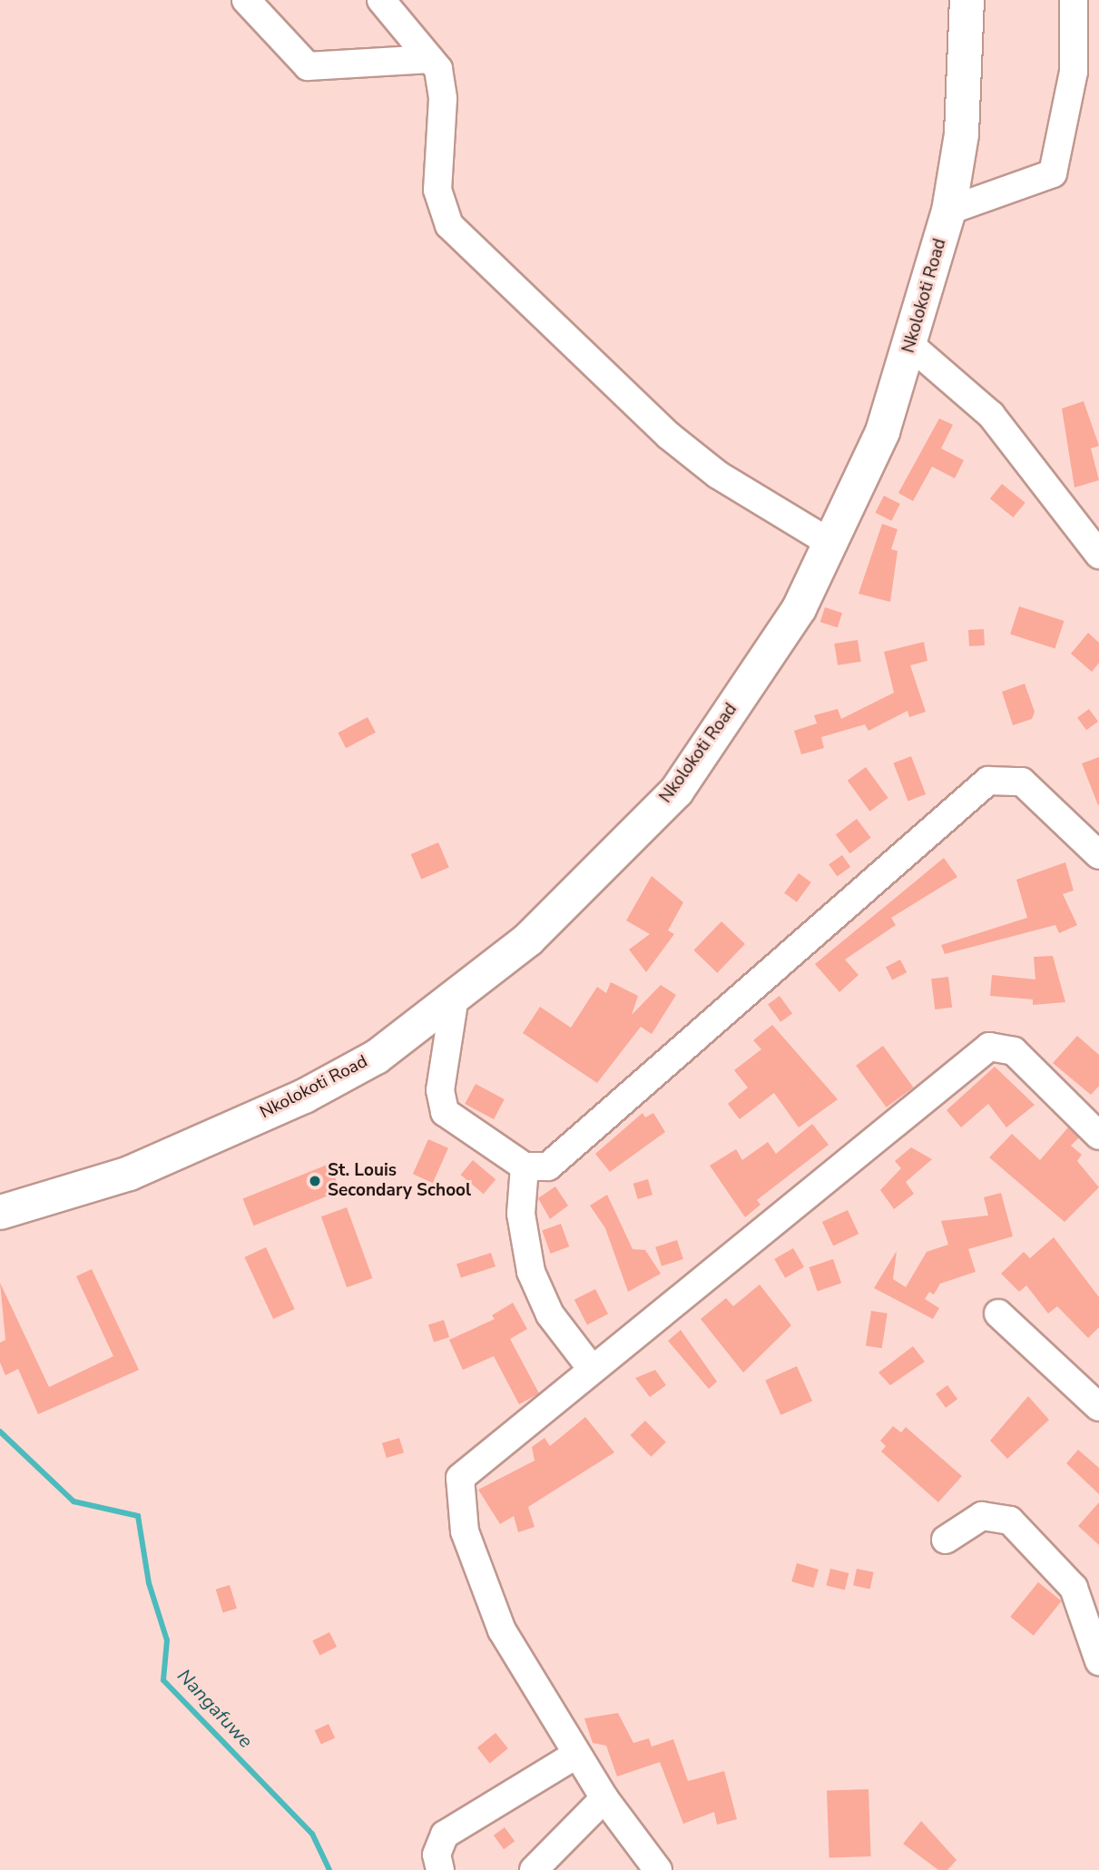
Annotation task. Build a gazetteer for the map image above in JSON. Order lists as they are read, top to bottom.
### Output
{
  "streets": {
    "main road": ["Nkolokoti Road"]
  },
  "water": ["Nangafuwe"],
  "places": ["St. Louis Secondary School"]
}
